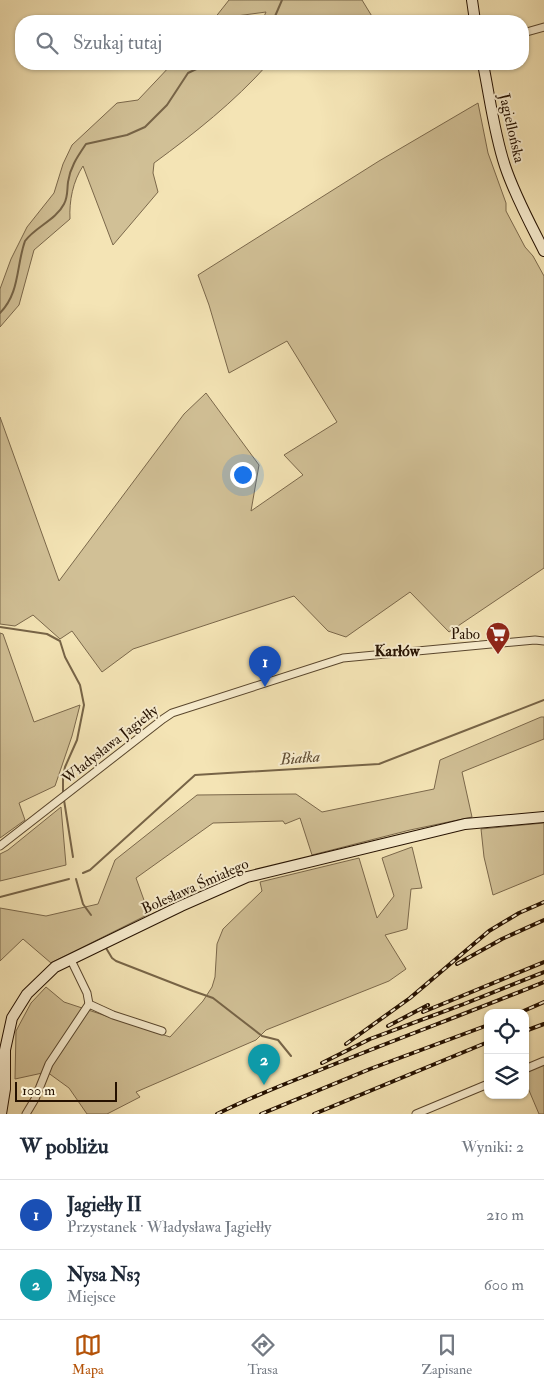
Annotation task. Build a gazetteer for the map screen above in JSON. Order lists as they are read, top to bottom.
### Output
{
  "streets": {
    "street": ["Jagiellońska", "Władysława Jagiełły", "Bolesława Śmiałego"]
  },
  "districts": ["Karłów"],
  "water": ["Białka"],
  "places": {
    "supermarket": ["Pabo"]
  },
  "scale_bar": "100 m",
  "page": {
    "search": "Szukaj tutaj",
    "pins": ["1", "2"],
    "scale": "100 m",
    "heading": ["W pobliżu", "Wyniki: 2"],
    "list": [
      {
        "mark": "1",
        "name": "Jagiełły II",
        "note": "Przystanek · Władysława Jagiełły",
        "value": "210 m"
      },
      {
        "mark": "2",
        "name": "Nysa Ns3",
        "note": "Miejsce",
        "value": "600 m"
      }
    ],
    "nav": ["Mapa", "Trasa", "Zapisane"]
  }
}
